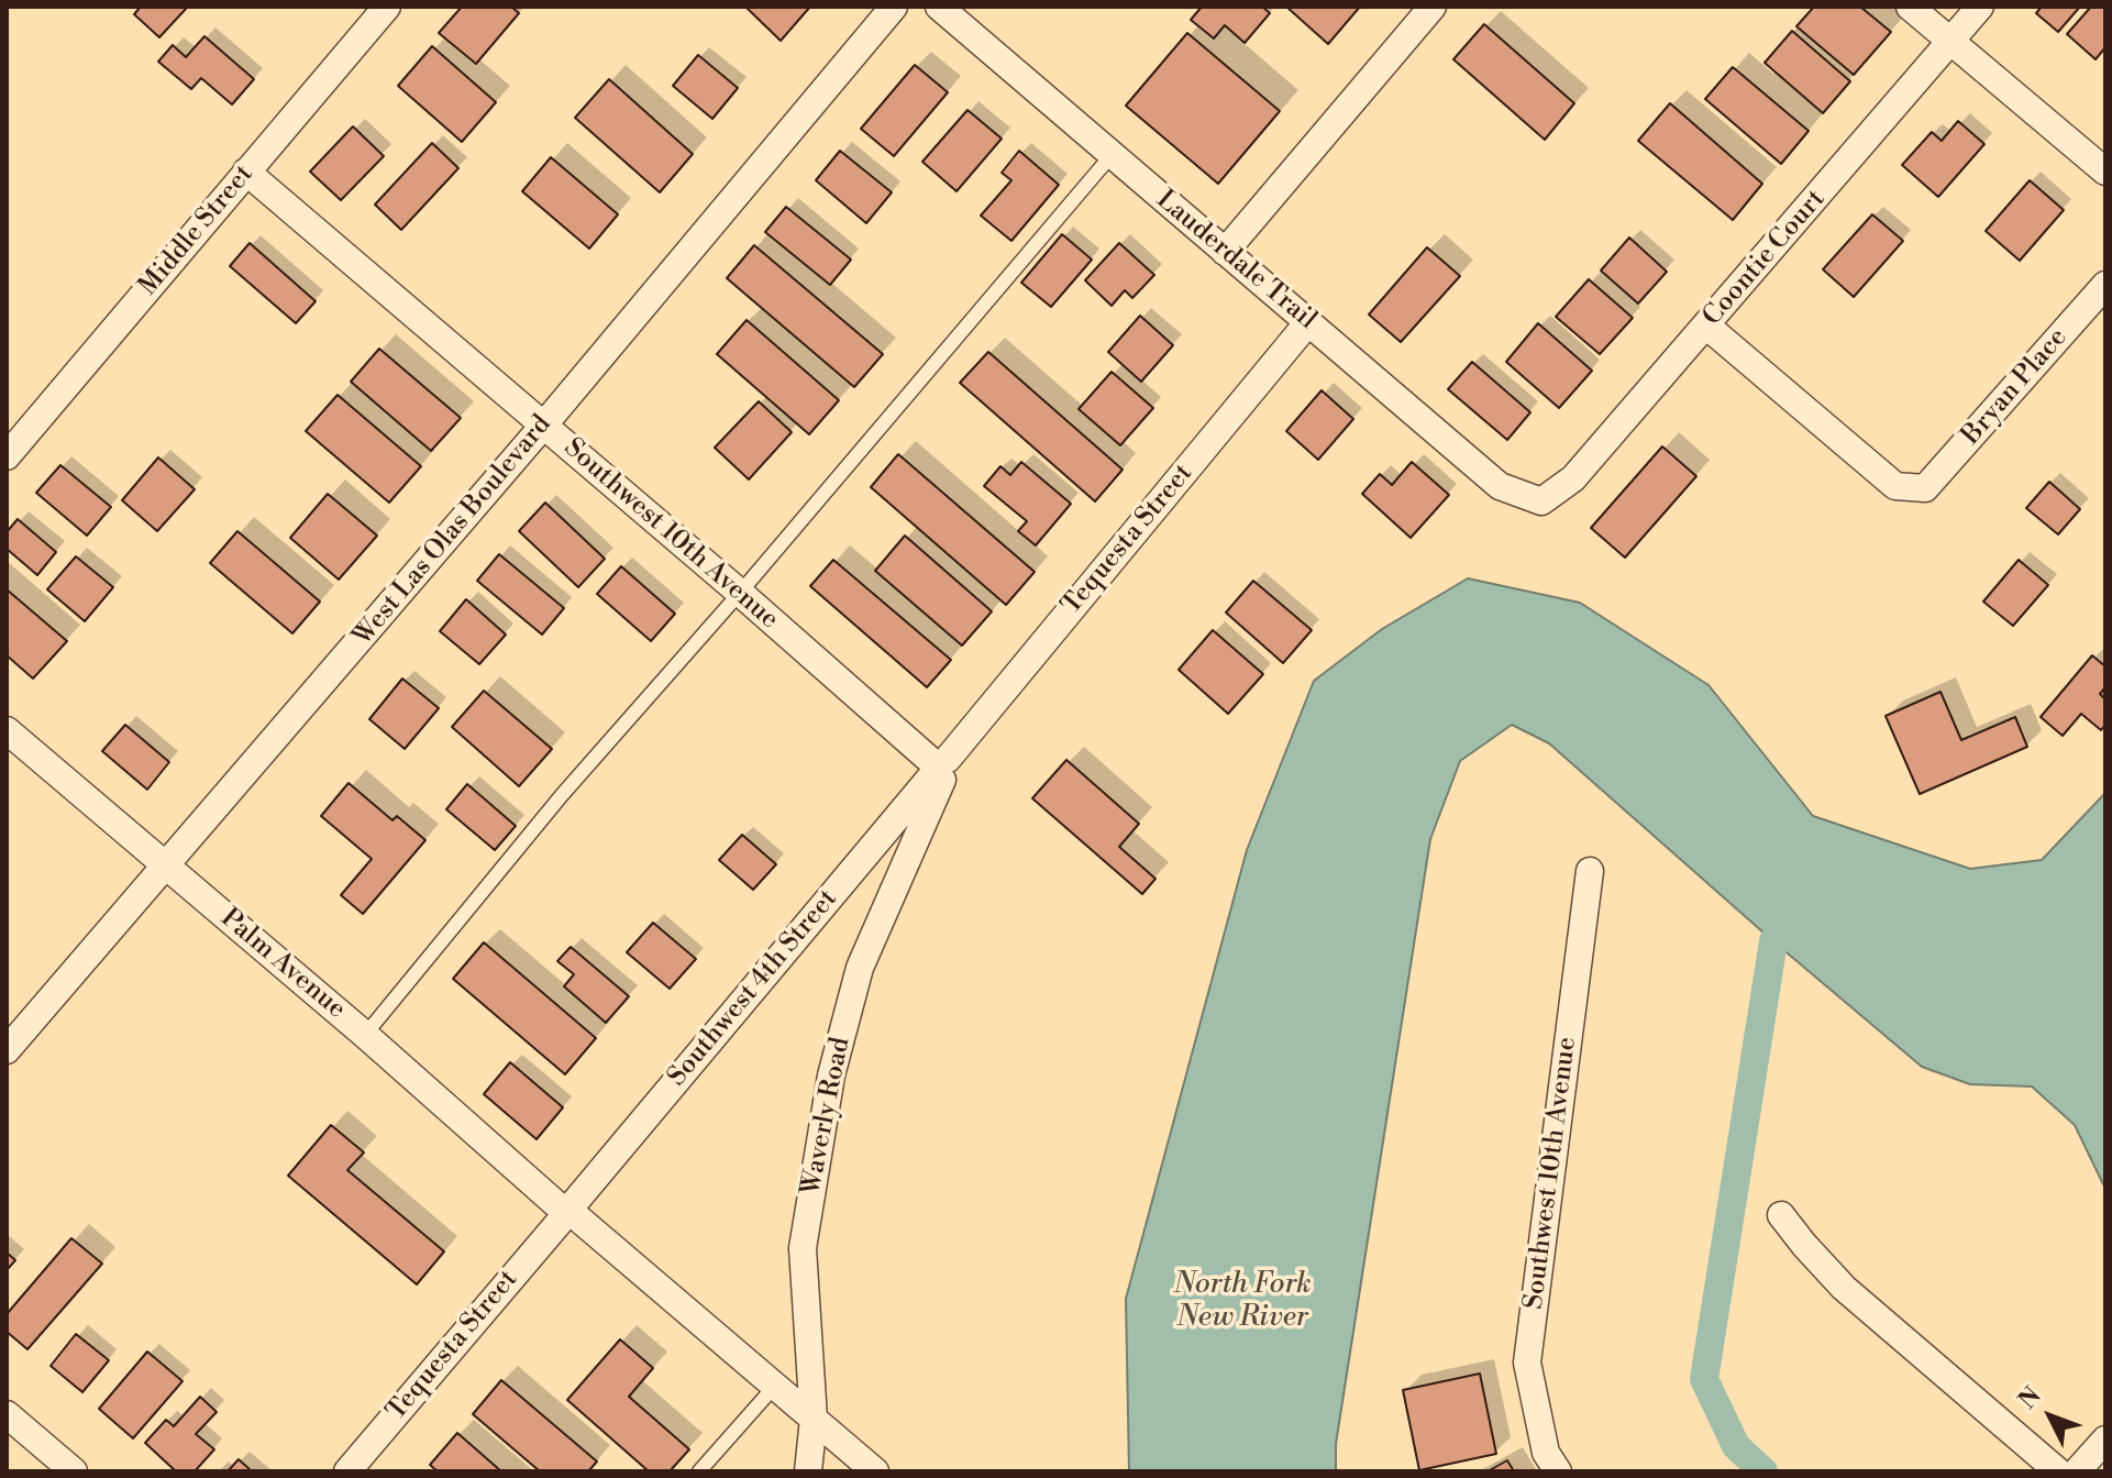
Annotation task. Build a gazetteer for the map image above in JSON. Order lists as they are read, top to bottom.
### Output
{
  "streets": {
    "street": [
      "Middle Street",
      "Coontie Court",
      "Lauderdale Trail",
      "Bryan Place",
      "West Las Olas Boulevard",
      "Southwest 10th Avenue",
      "Tequesta Street",
      "Palm Avenue",
      "Southwest 4th Street",
      "Waverly Road"
    ]
  },
  "crossings": [
    ["Middle Street", "Southwest 10th Avenue"],
    ["Coontie Court", "Lauderdale Trail"],
    ["Coontie Court", "Bryan Place"],
    ["Lauderdale Trail", "Tequesta Street"],
    ["West Las Olas Boulevard", "Southwest 10th Avenue"],
    ["West Las Olas Boulevard", "Palm Avenue"],
    ["Southwest 10th Avenue", "Tequesta Street"],
    ["Southwest 10th Avenue", "Southwest 4th Street"],
    ["Southwest 10th Avenue", "Waverly Road"],
    ["Tequesta Street", "Palm Avenue"],
    ["Tequesta Street", "Southwest 4th Street"],
    ["Tequesta Street", "Waverly Road"],
    ["Palm Avenue", "Southwest 4th Street"],
    ["Palm Avenue", "Waverly Road"],
    ["Southwest 4th Street", "Waverly Road"]
  ],
  "water": ["North Fork New River"],
  "north": "top left"
}
